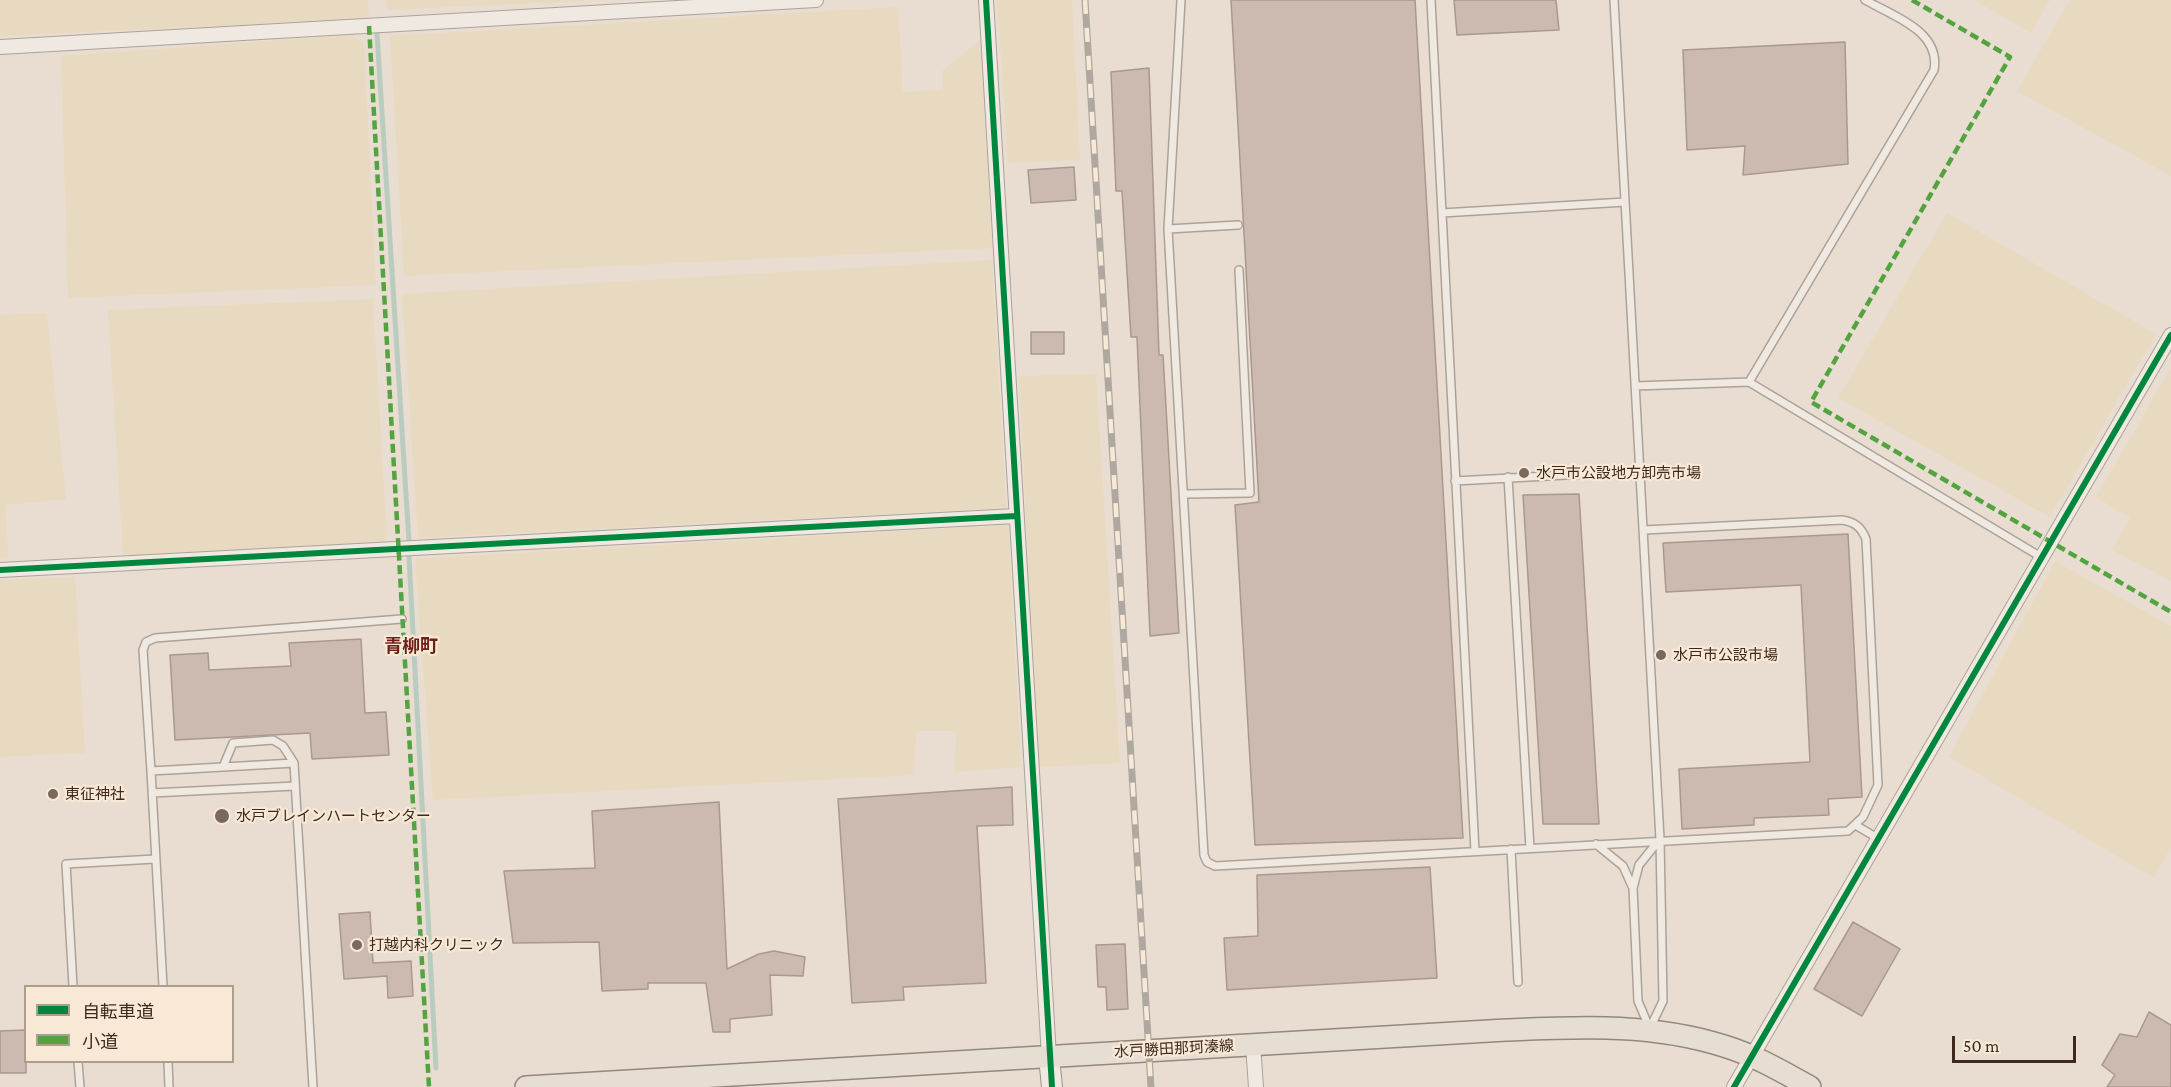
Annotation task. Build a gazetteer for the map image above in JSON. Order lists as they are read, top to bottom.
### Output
{
  "streets": {
    "main road": ["水戸勝田那珂湊線"]
  },
  "districts": ["青柳町"],
  "places": [
    "水戸市公設地方卸売市場",
    "水戸市公設市場",
    "東征神社",
    "水戸ブレインハートセンター",
    "打越内科クリニック"
  ],
  "legend": ["自転車道", "小道"],
  "scale_bar": "50 m"
}
